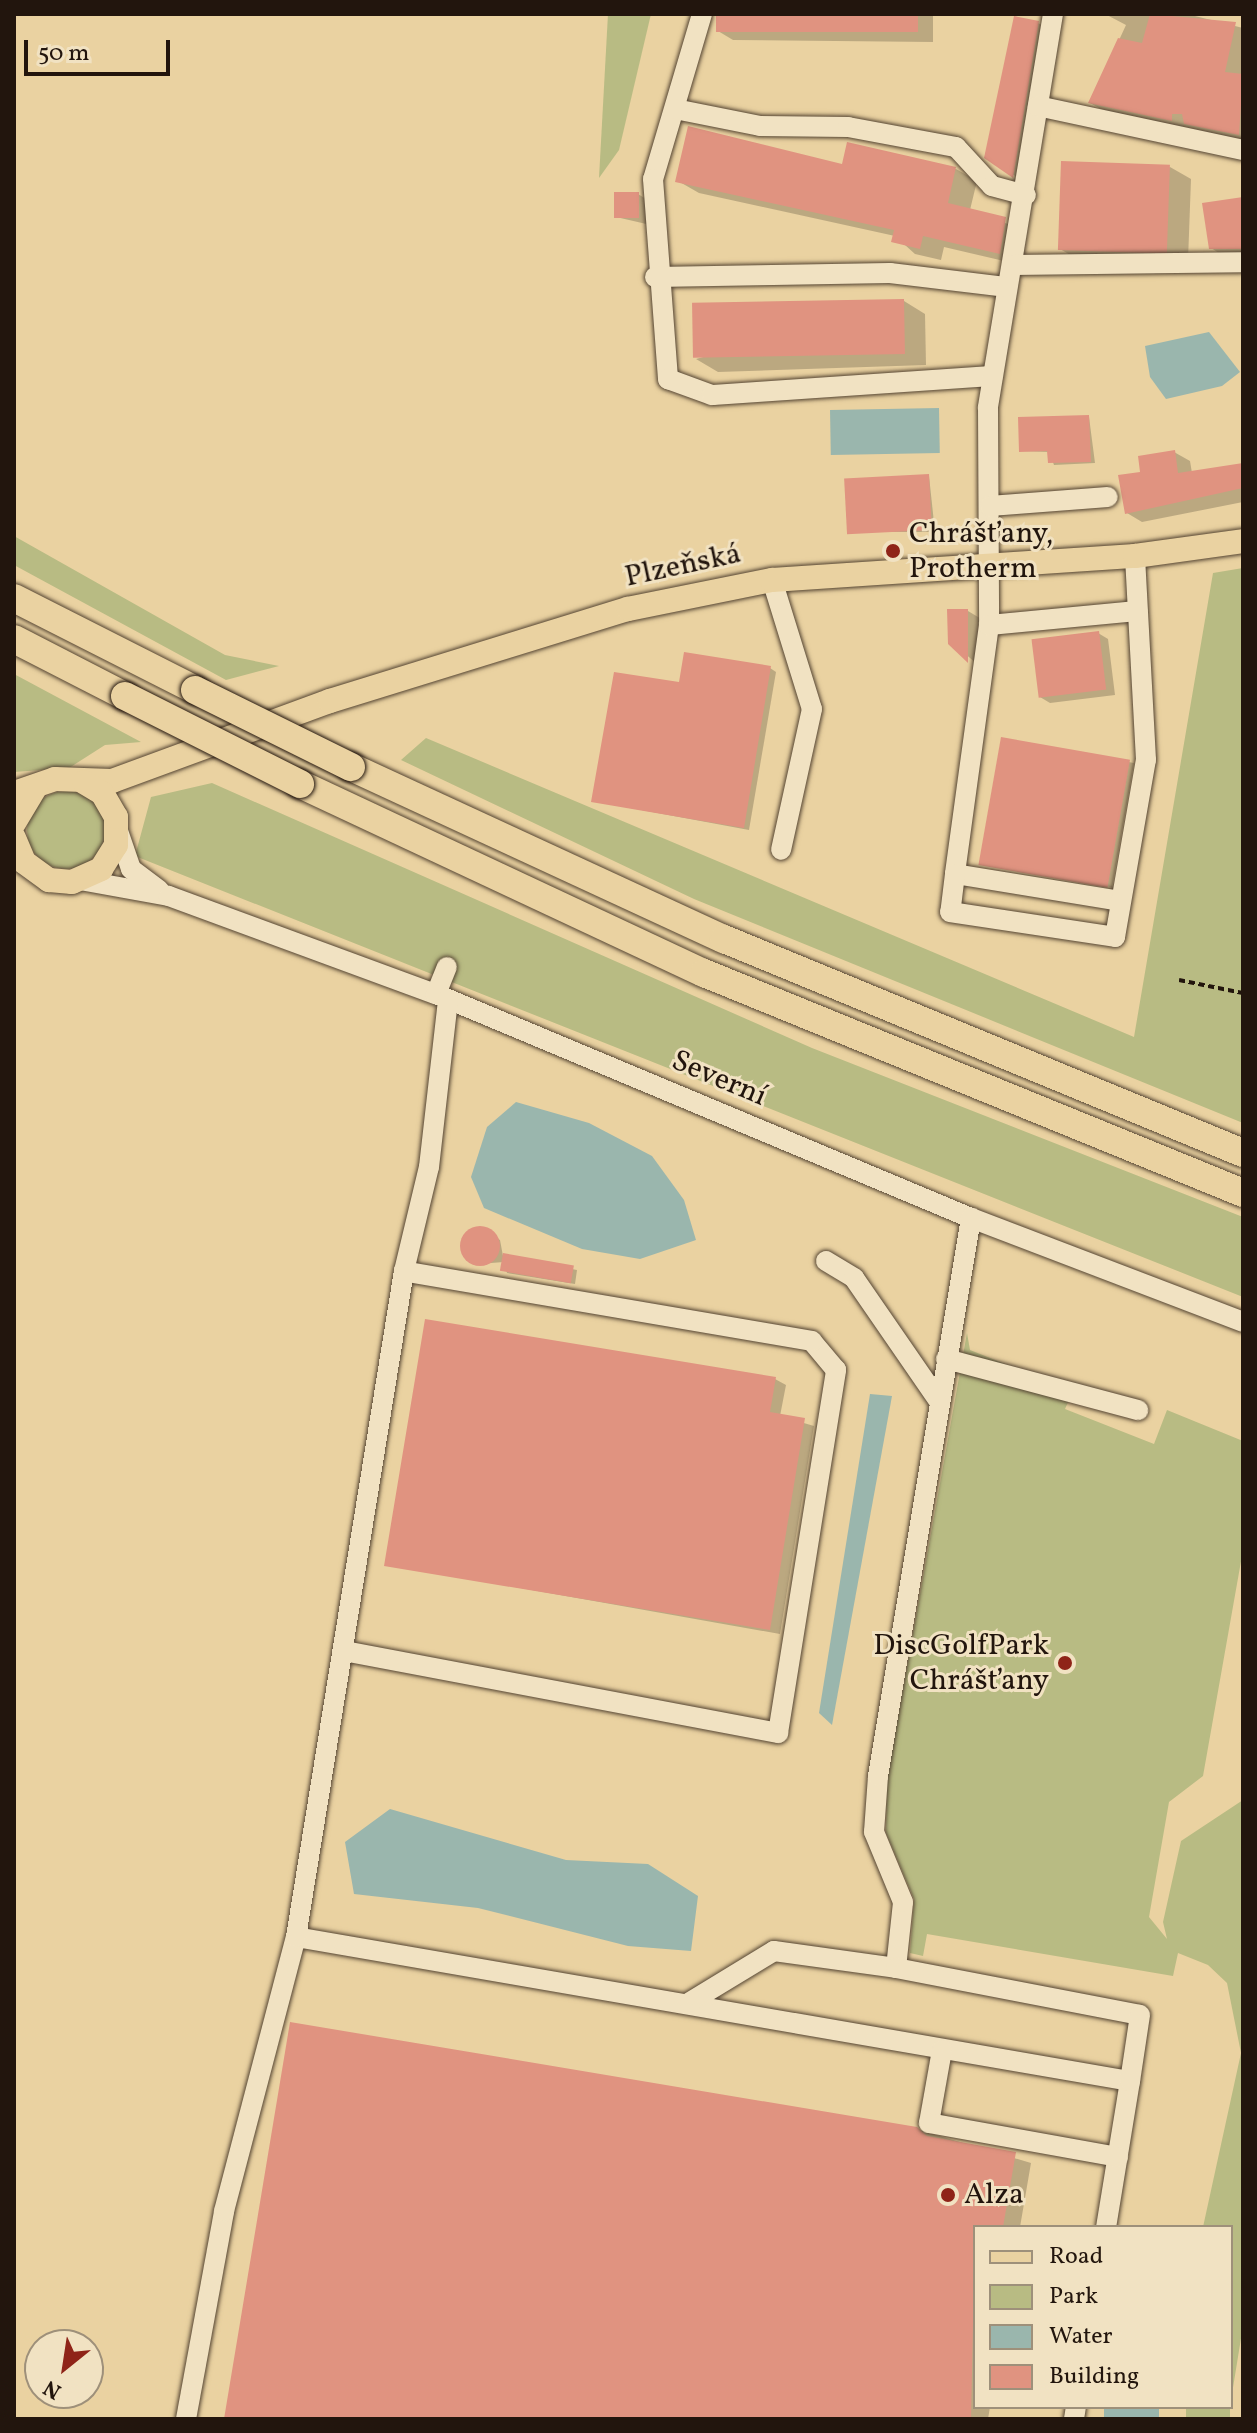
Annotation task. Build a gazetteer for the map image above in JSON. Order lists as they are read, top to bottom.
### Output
{
  "streets": {
    "main road": ["Plzeňská"],
    "street": ["Severní"]
  },
  "crossings": [
    ["Plzeňská", "Severní"]
  ],
  "places": ["Chrášťany, Protherm", "DiscGolfPark Chrášťany", "Alza"],
  "legend": [
    "Road",
    "Park",
    "Water",
    "Building"
  ],
  "scale_bar": "50 m",
  "north": "bottom left"
}
